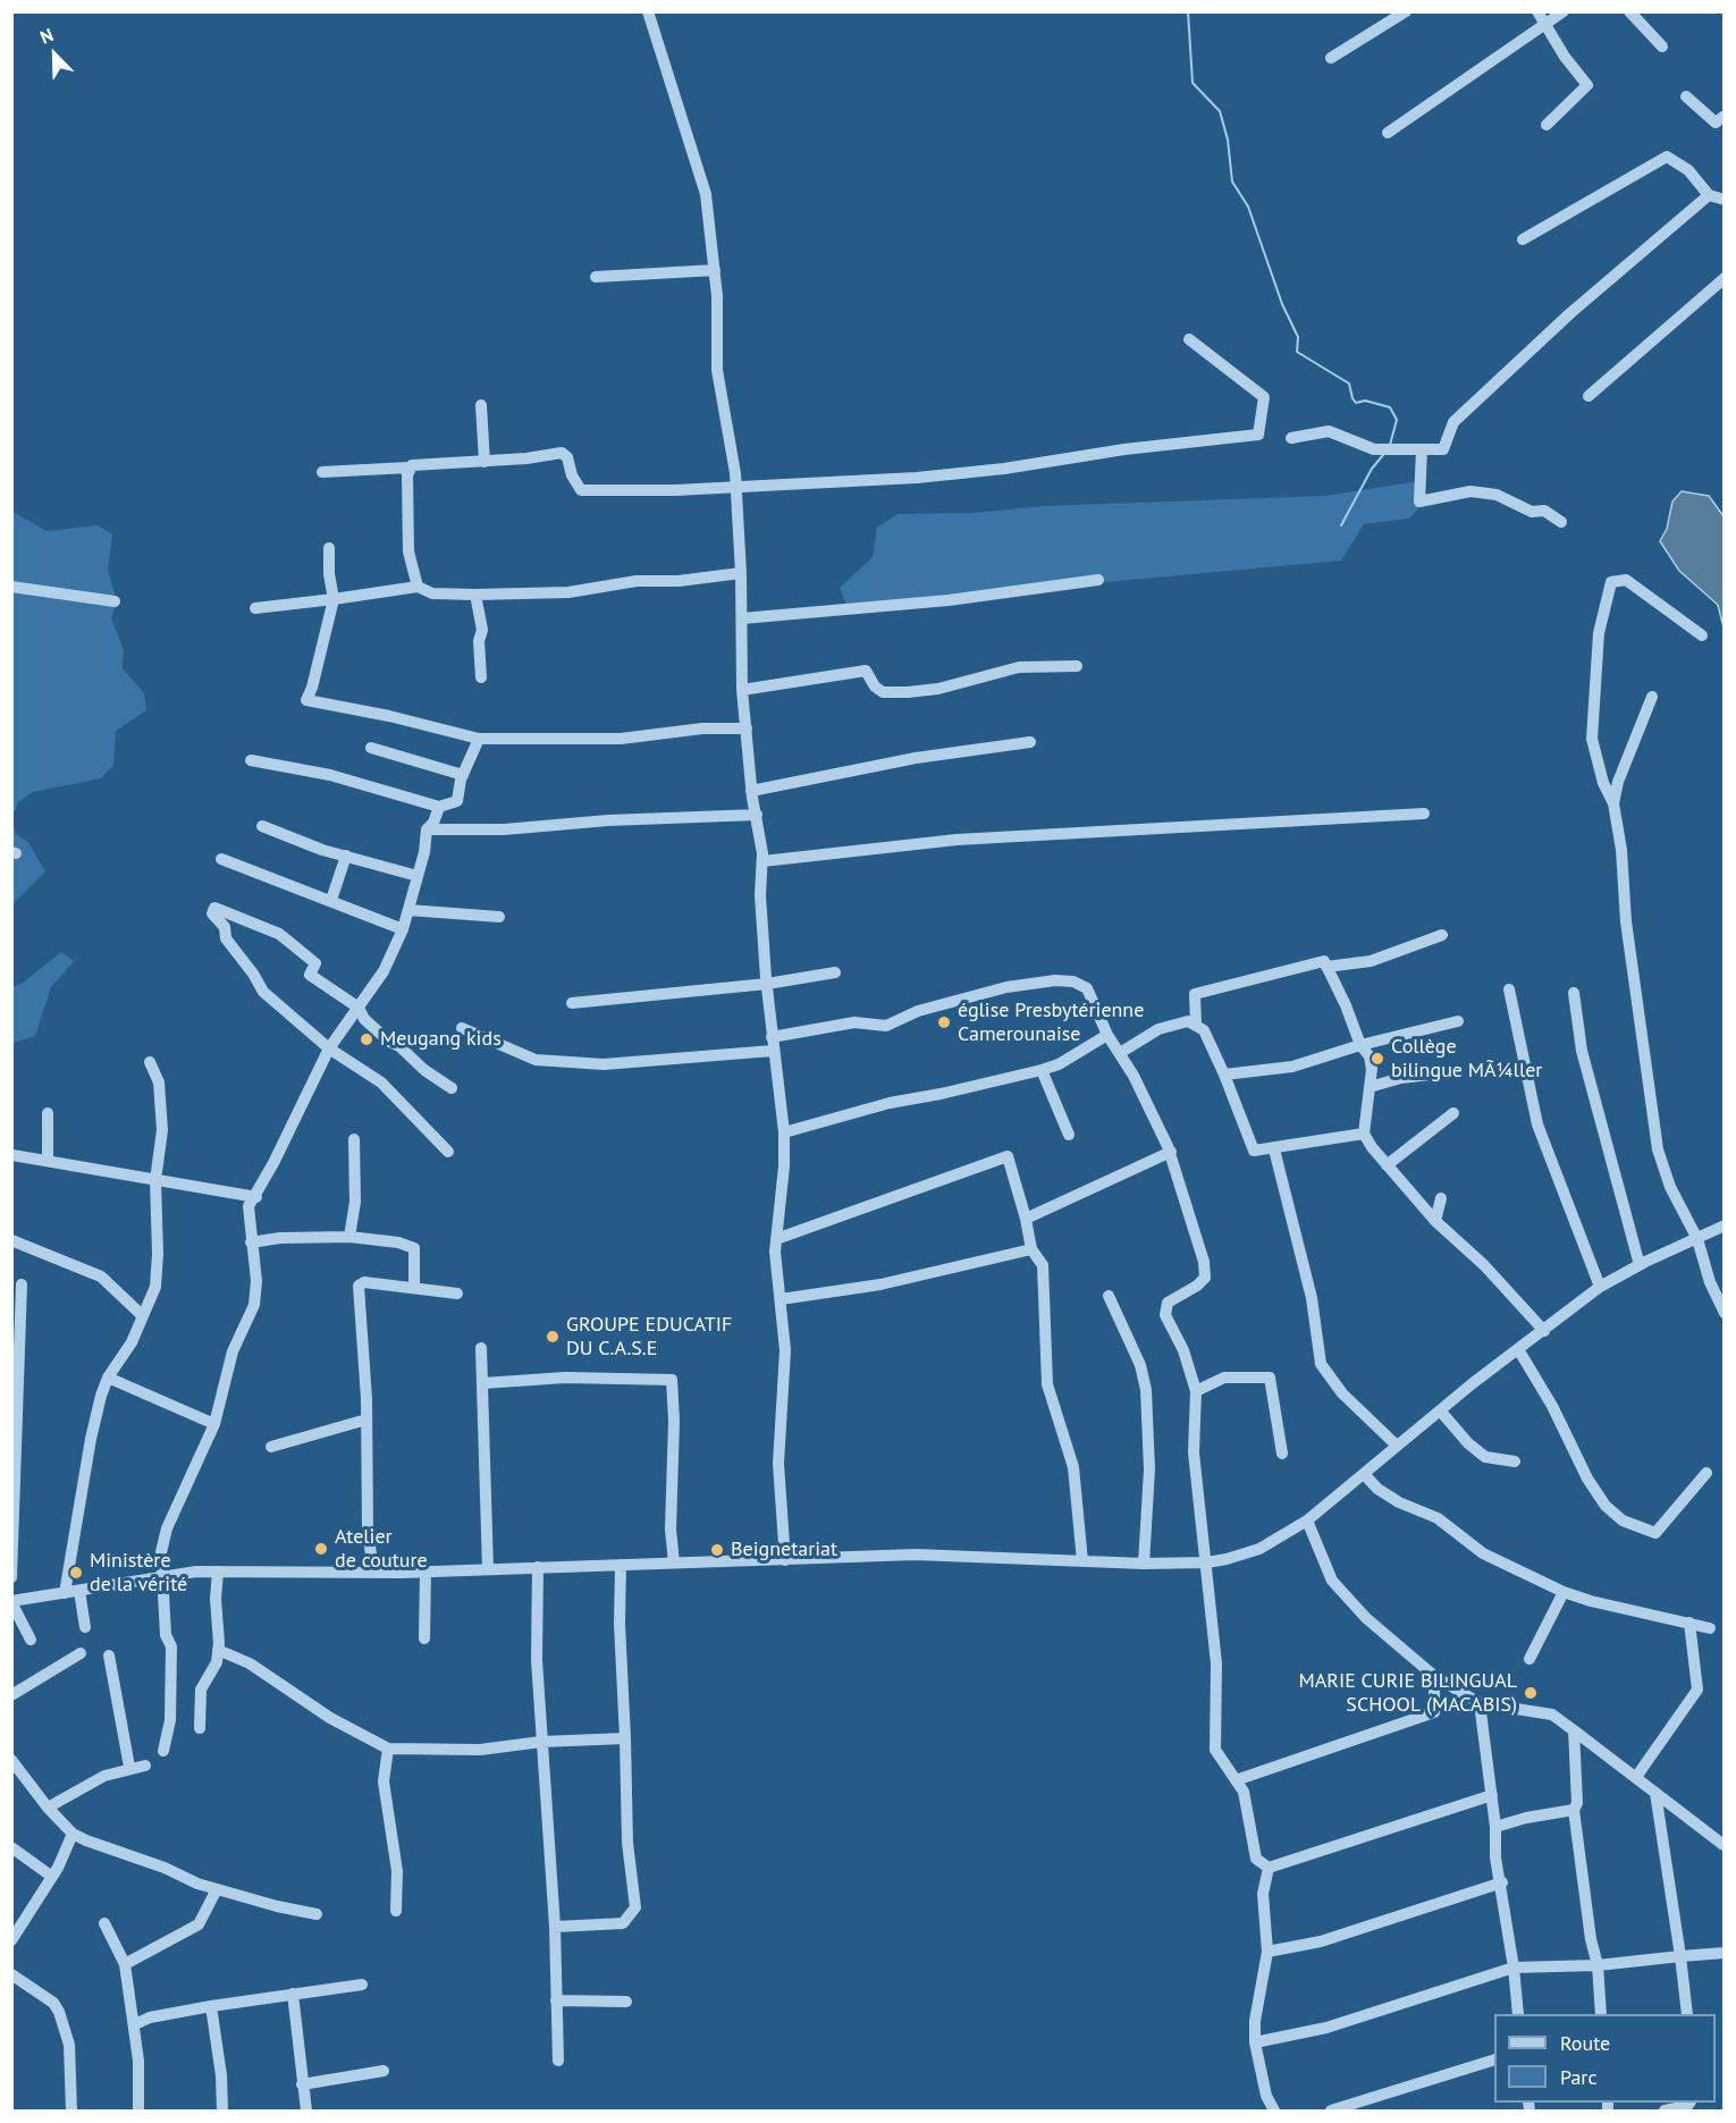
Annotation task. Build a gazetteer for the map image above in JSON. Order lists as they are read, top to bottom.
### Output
{
  "places": [
    "église Presbytérienne Camerounaise",
    "Meugang kids",
    "Collège bilingue MÃ¼ller",
    "GROUPE EDUCATIF DU C.A.S.E",
    "Atelier de couture",
    "Beignetariat",
    "Ministère de la vérité",
    "MARIE CURIE BILINGUAL SCHOOL (MACABIS)"
  ],
  "legend": ["Route", "Parc"],
  "north": "top left"
}
